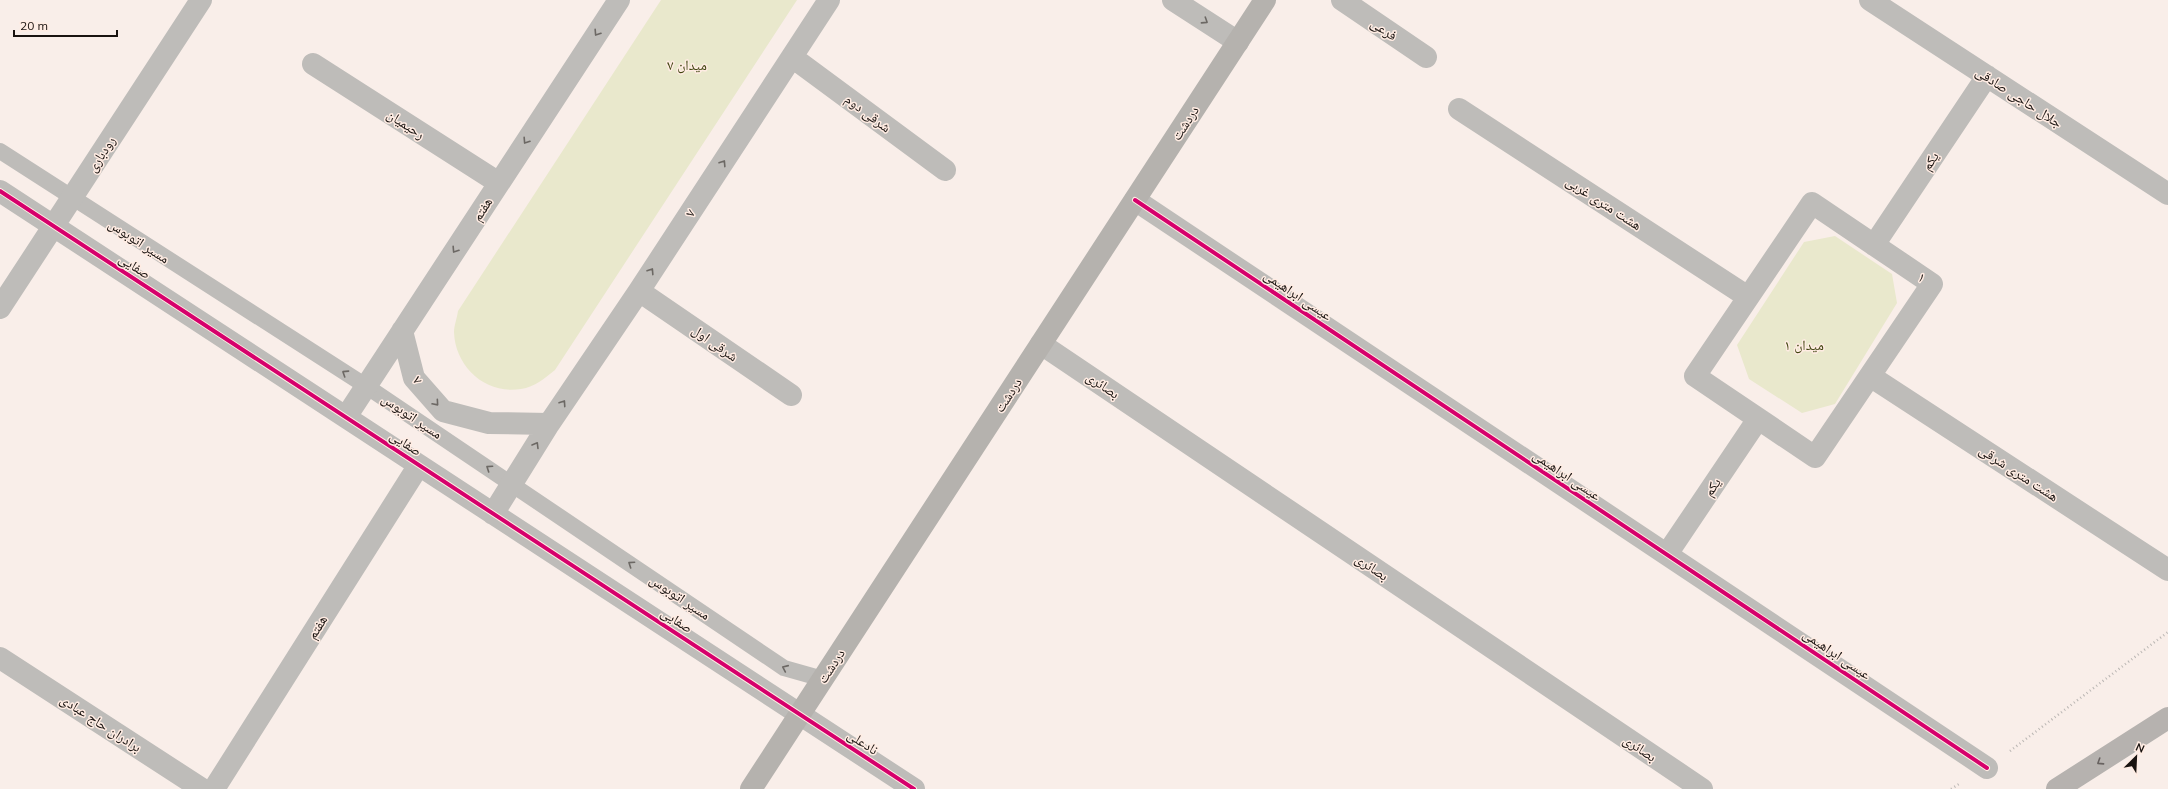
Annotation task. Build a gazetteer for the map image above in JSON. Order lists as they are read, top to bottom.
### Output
{
  "streets": {
    "main road": ["دردشت"],
    "street": [
      "فرعی",
      "جلال حاجی صادقی",
      "شرقی دوم",
      "رحیمیان",
      "رودباری",
      "یکم",
      "هشت متری غربی",
      "هفتم",
      "۷",
      "صفایی",
      "۱",
      "عیسی ابراهیمی",
      "شرقی اول",
      "بصائری",
      "هشت متری شرقی",
      "برادران حاج عبادی",
      "نادعلی"
    ],
    "lane": ["مسیر اتوبوس"]
  },
  "crossings": [
    ["جلال حاجی صادقی", "یکم"],
    ["شرقی دوم", "۷"],
    ["دردشت", "مسیر اتوبوس"],
    ["دردشت", "صفایی"],
    ["دردشت", "عیسی ابراهیمی"],
    ["دردشت", "بصائری"],
    ["دردشت", "نادعلی"],
    ["رحیمیان", "هفتم"],
    ["رودباری", "مسیر اتوبوس"],
    ["رودباری", "صفایی"],
    ["یکم", "۱"],
    ["یکم", "عیسی ابراهیمی"],
    ["هشت متری غربی", "۱"],
    ["هفتم", "۷"],
    ["هفتم", "مسیر اتوبوس"],
    ["هفتم", "صفایی"],
    ["۷", "مسیر اتوبوس"],
    ["۷", "صفایی"],
    ["۷", "شرقی اول"],
    ["صفایی", "نادعلی"],
    ["۱", "هشت متری شرقی"]
  ],
  "one_way": ["هفتم", "مسیر اتوبوس"],
  "parks": ["میدان ۷", "میدان ۱"],
  "scale_bar": "20 m",
  "north": "top right"
}
